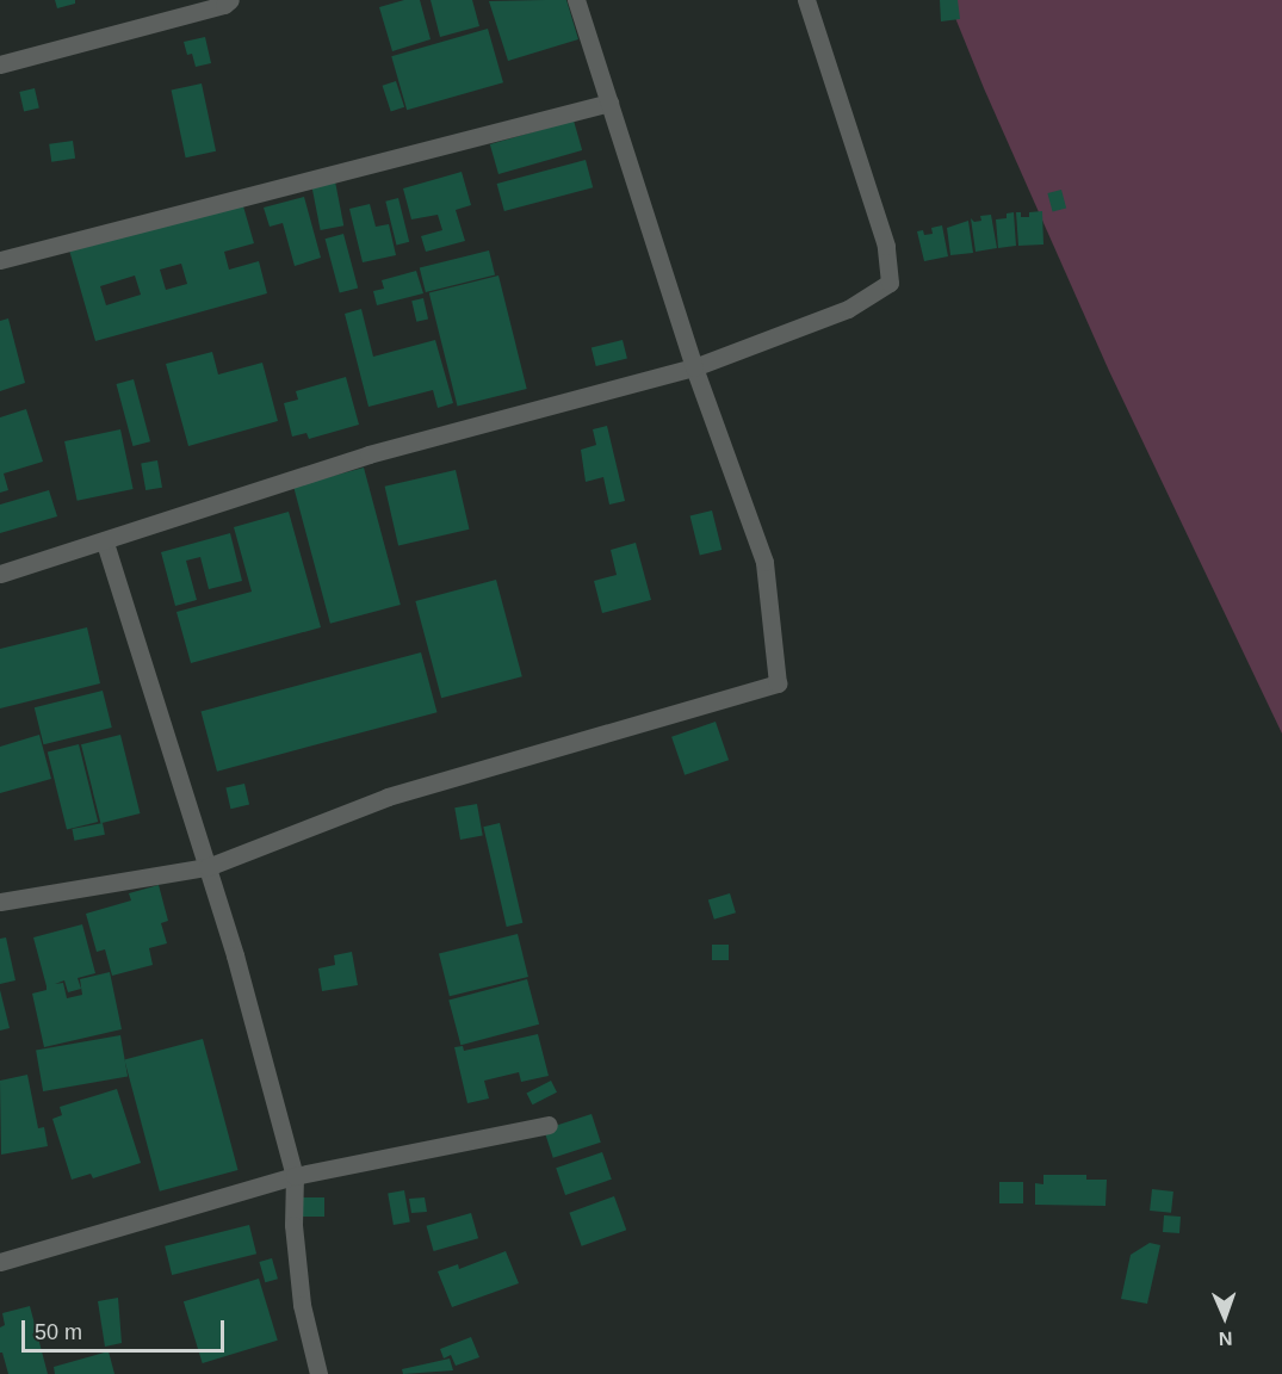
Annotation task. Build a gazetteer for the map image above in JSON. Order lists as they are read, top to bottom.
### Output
{
  "scale_bar": "50 m",
  "north": "bottom"
}
